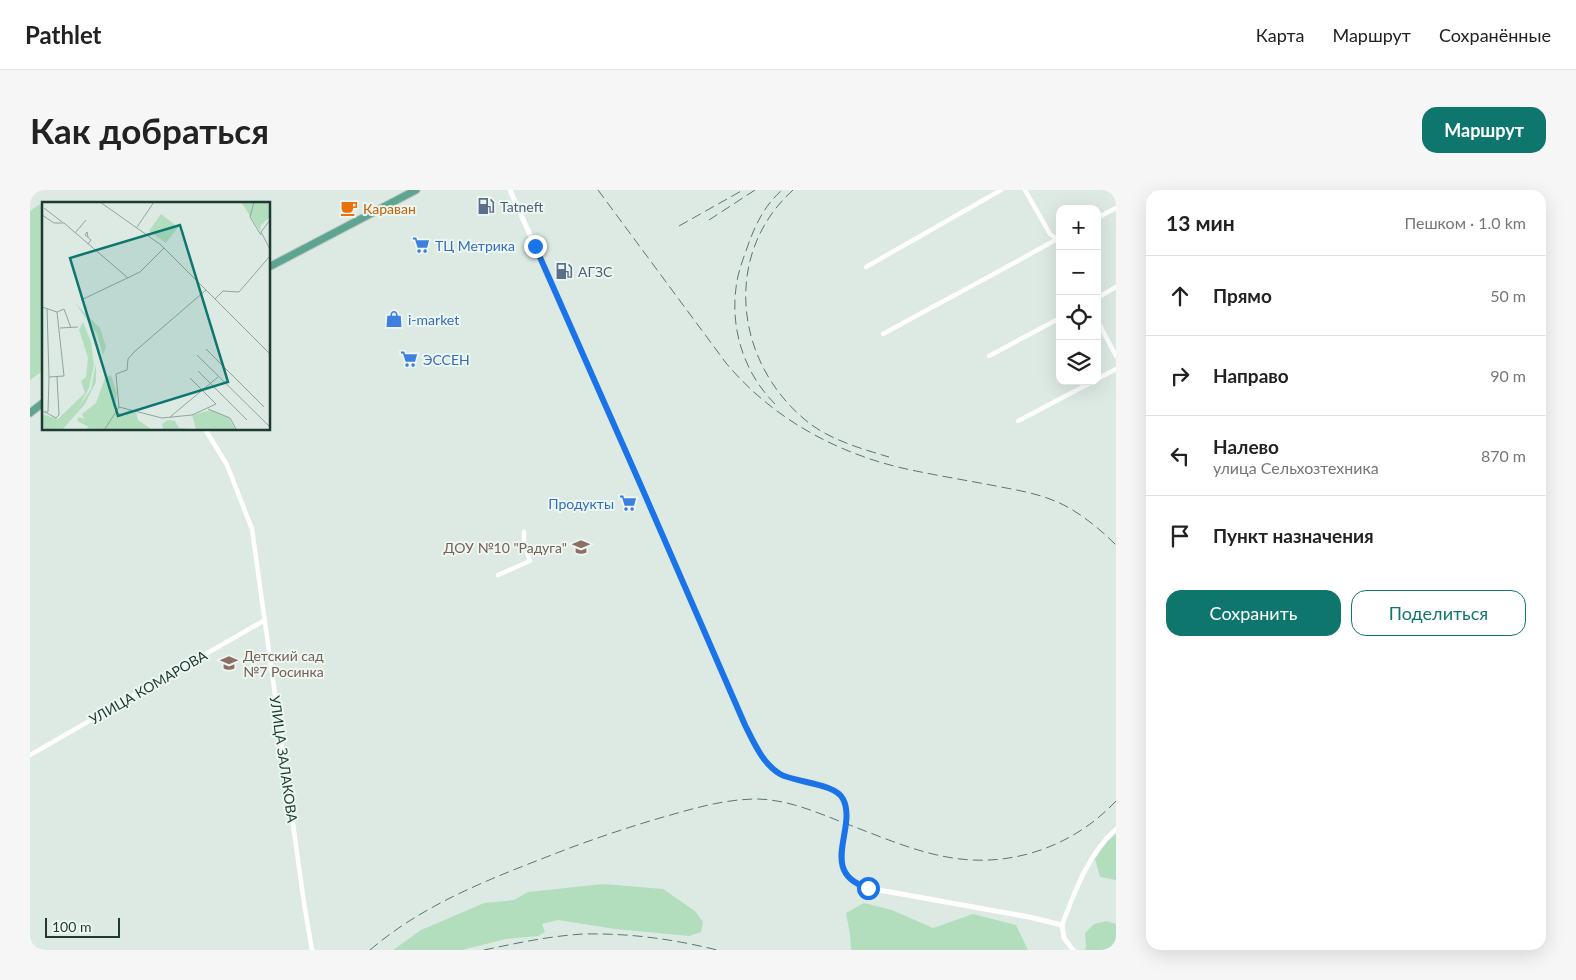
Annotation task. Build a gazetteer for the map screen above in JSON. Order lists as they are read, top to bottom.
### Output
{
  "streets": {
    "street": ["УЛИЦА КОМАРОВА", "УЛИЦА ЗАЛАКОВА"]
  },
  "crossings": [
    ["УЛИЦА КОМАРОВА", "УЛИЦА ЗАЛАКОВА"]
  ],
  "places": {
    "fuel station": ["Tatneft", "АГЗС"],
    "cafe": ["Караван"],
    "supermarket": ["ТЦ Метрика", "ЭССЕН", "Продукты"],
    "shop": ["i-market"],
    "school or university": ["ДОУ №10 \"Радуга\"", "Детский сад №7 Росинка"]
  },
  "scale_bar": "100 m",
  "page": {
    "header": "Pathlet",
    "nav": ["Карта", "Маршрут", "Сохранённые"],
    "buttons": [
      "Маршрут",
      ["Сохранить", "Поделиться"]
    ],
    "title": "Как добраться",
    "heading": ["13 мин", "Пешком · 1.0 km"],
    "map_buttons": ["+", "−"],
    "list": [
      ["Прямо", "50 m"],
      ["Направо", "90 m"],
      ["Налево", "улица Сельхозтехника", "870 m"],
      "Пункт назначения"
    ],
    "scale": "100 m"
  }
}
